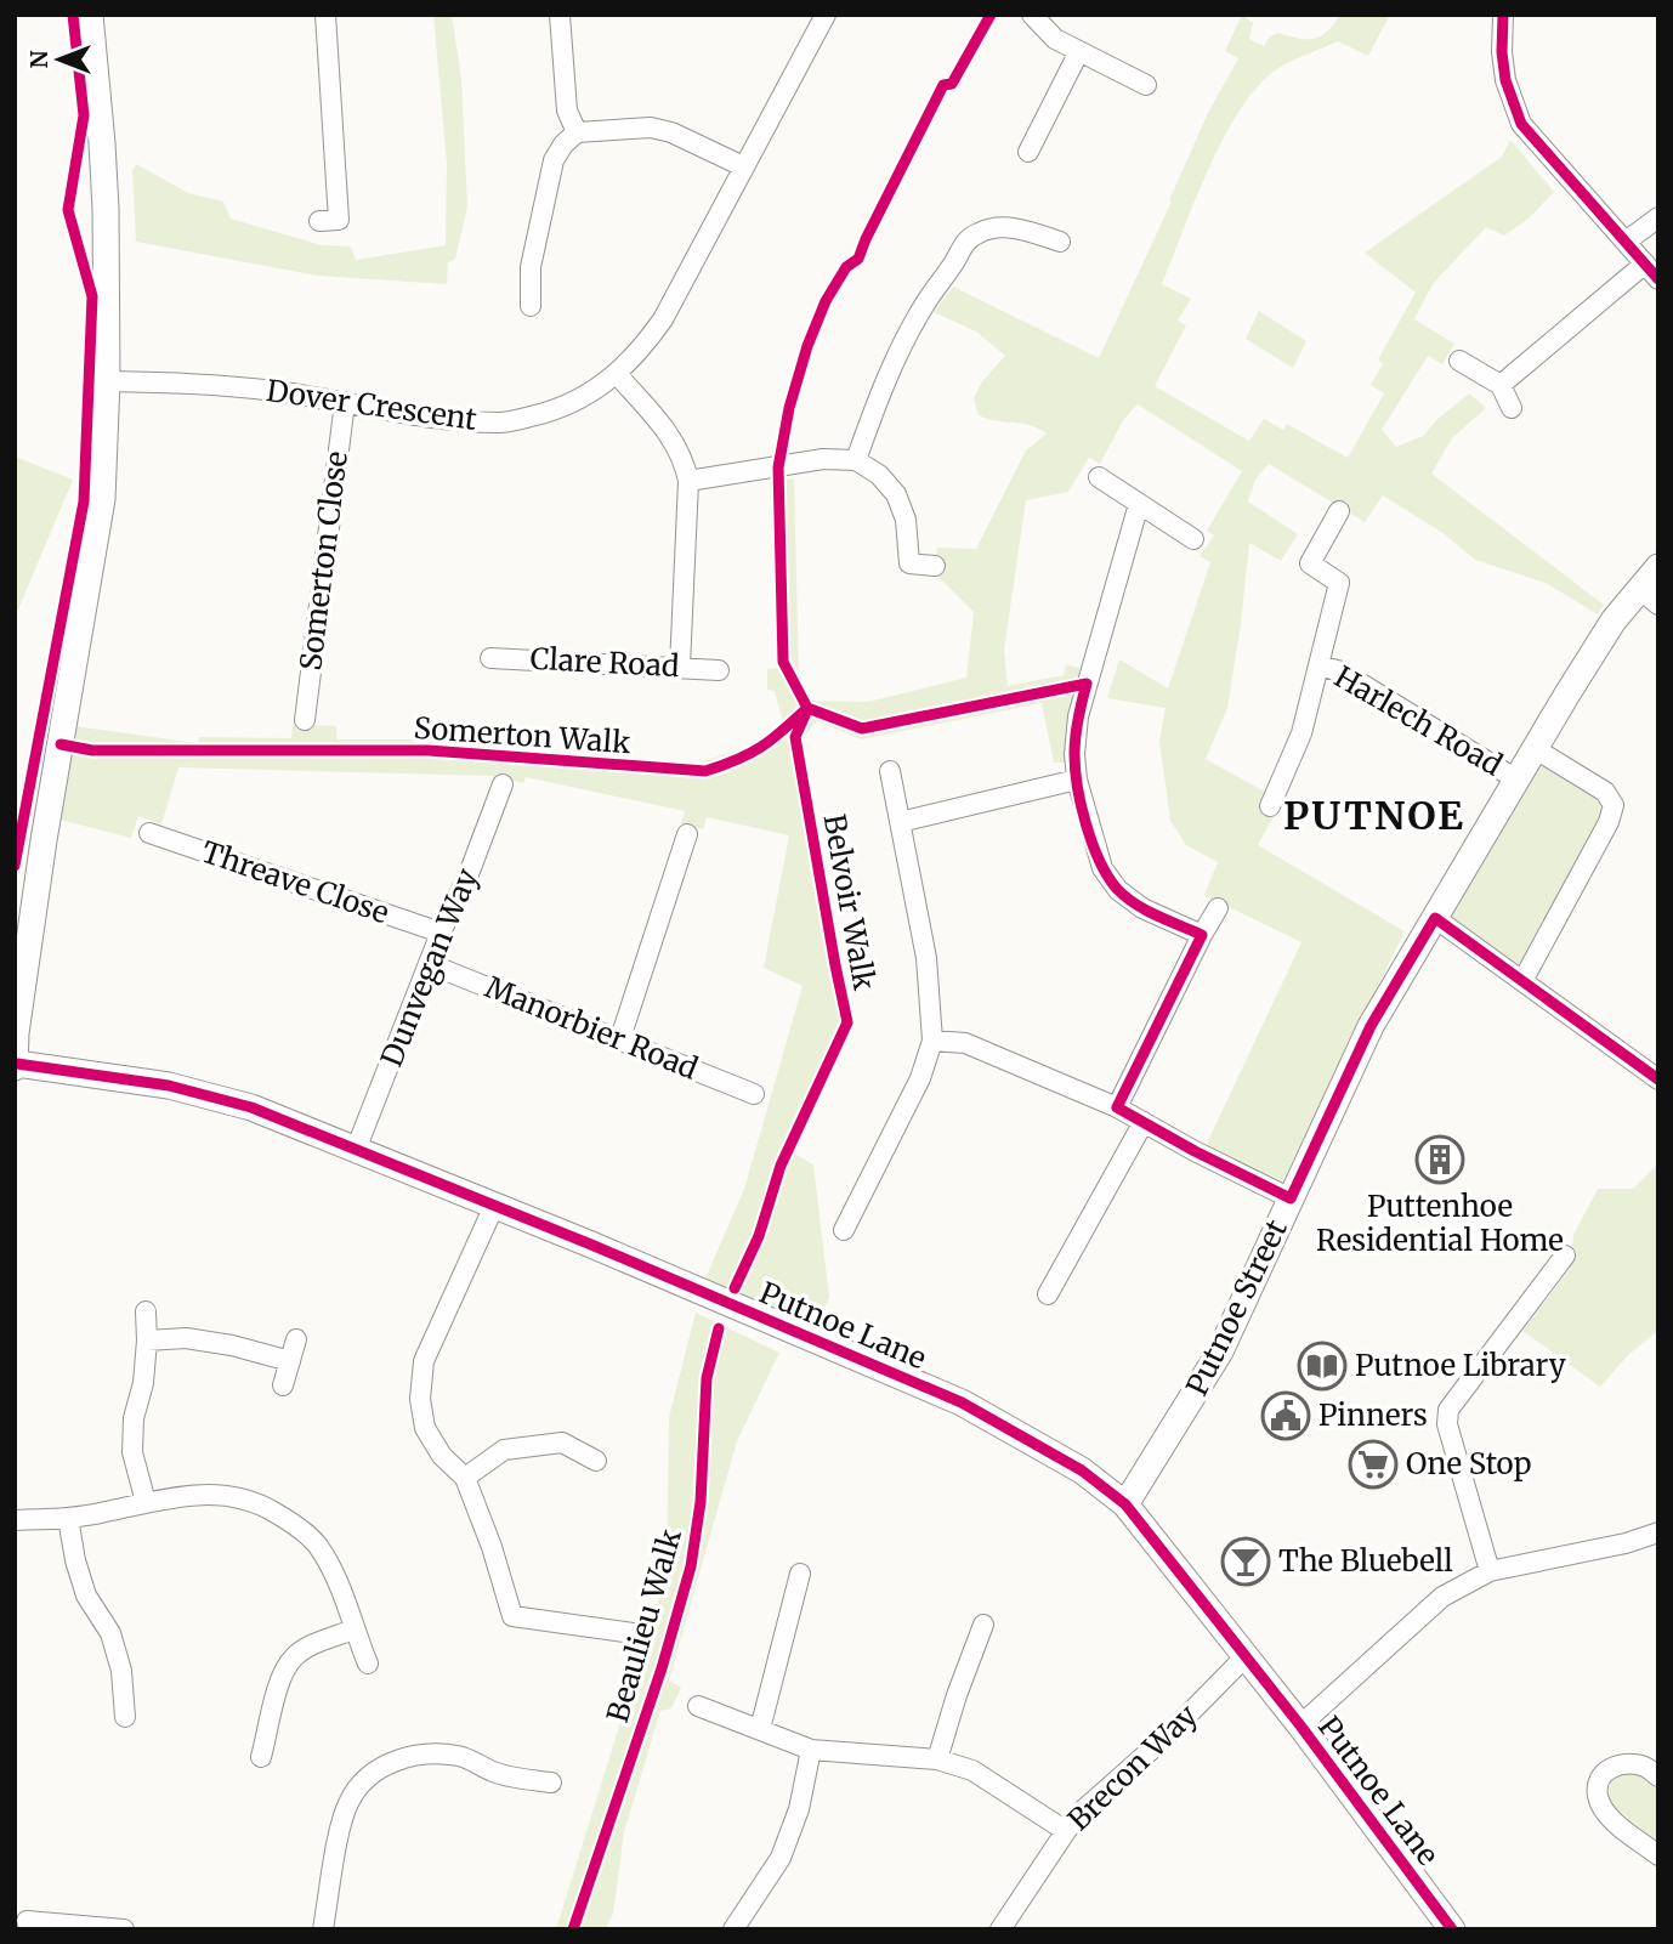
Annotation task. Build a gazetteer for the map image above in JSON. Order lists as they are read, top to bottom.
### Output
{
  "streets": {
    "street": [
      "Dover Crescent",
      "Somerton Close",
      "Clare Road",
      "Harlech Road",
      "Threave Close",
      "Dunvegan Way",
      "Manorbier Road",
      "Putnoe Street",
      "Putnoe Lane",
      "Brecon Way"
    ],
    "cycle path": ["Somerton Walk", "Belvoir Walk", "Beaulieu Walk"]
  },
  "crossings": [
    ["Dover Crescent", "Somerton Close"],
    ["Harlech Road", "Putnoe Street"],
    ["Threave Close", "Dunvegan Way"],
    ["Dunvegan Way", "Manorbier Road"],
    ["Dunvegan Way", "Putnoe Lane"],
    ["Putnoe Street", "Putnoe Lane"],
    ["Putnoe Lane", "Brecon Way"]
  ],
  "districts": ["PUTNOE"],
  "places": {
    "building": ["Puttenhoe Residential Home"],
    "library": ["Putnoe Library"],
    "public building": ["Pinners"],
    "supermarket": ["One Stop"],
    "bar": ["The Bluebell"]
  },
  "north": "left"
}
